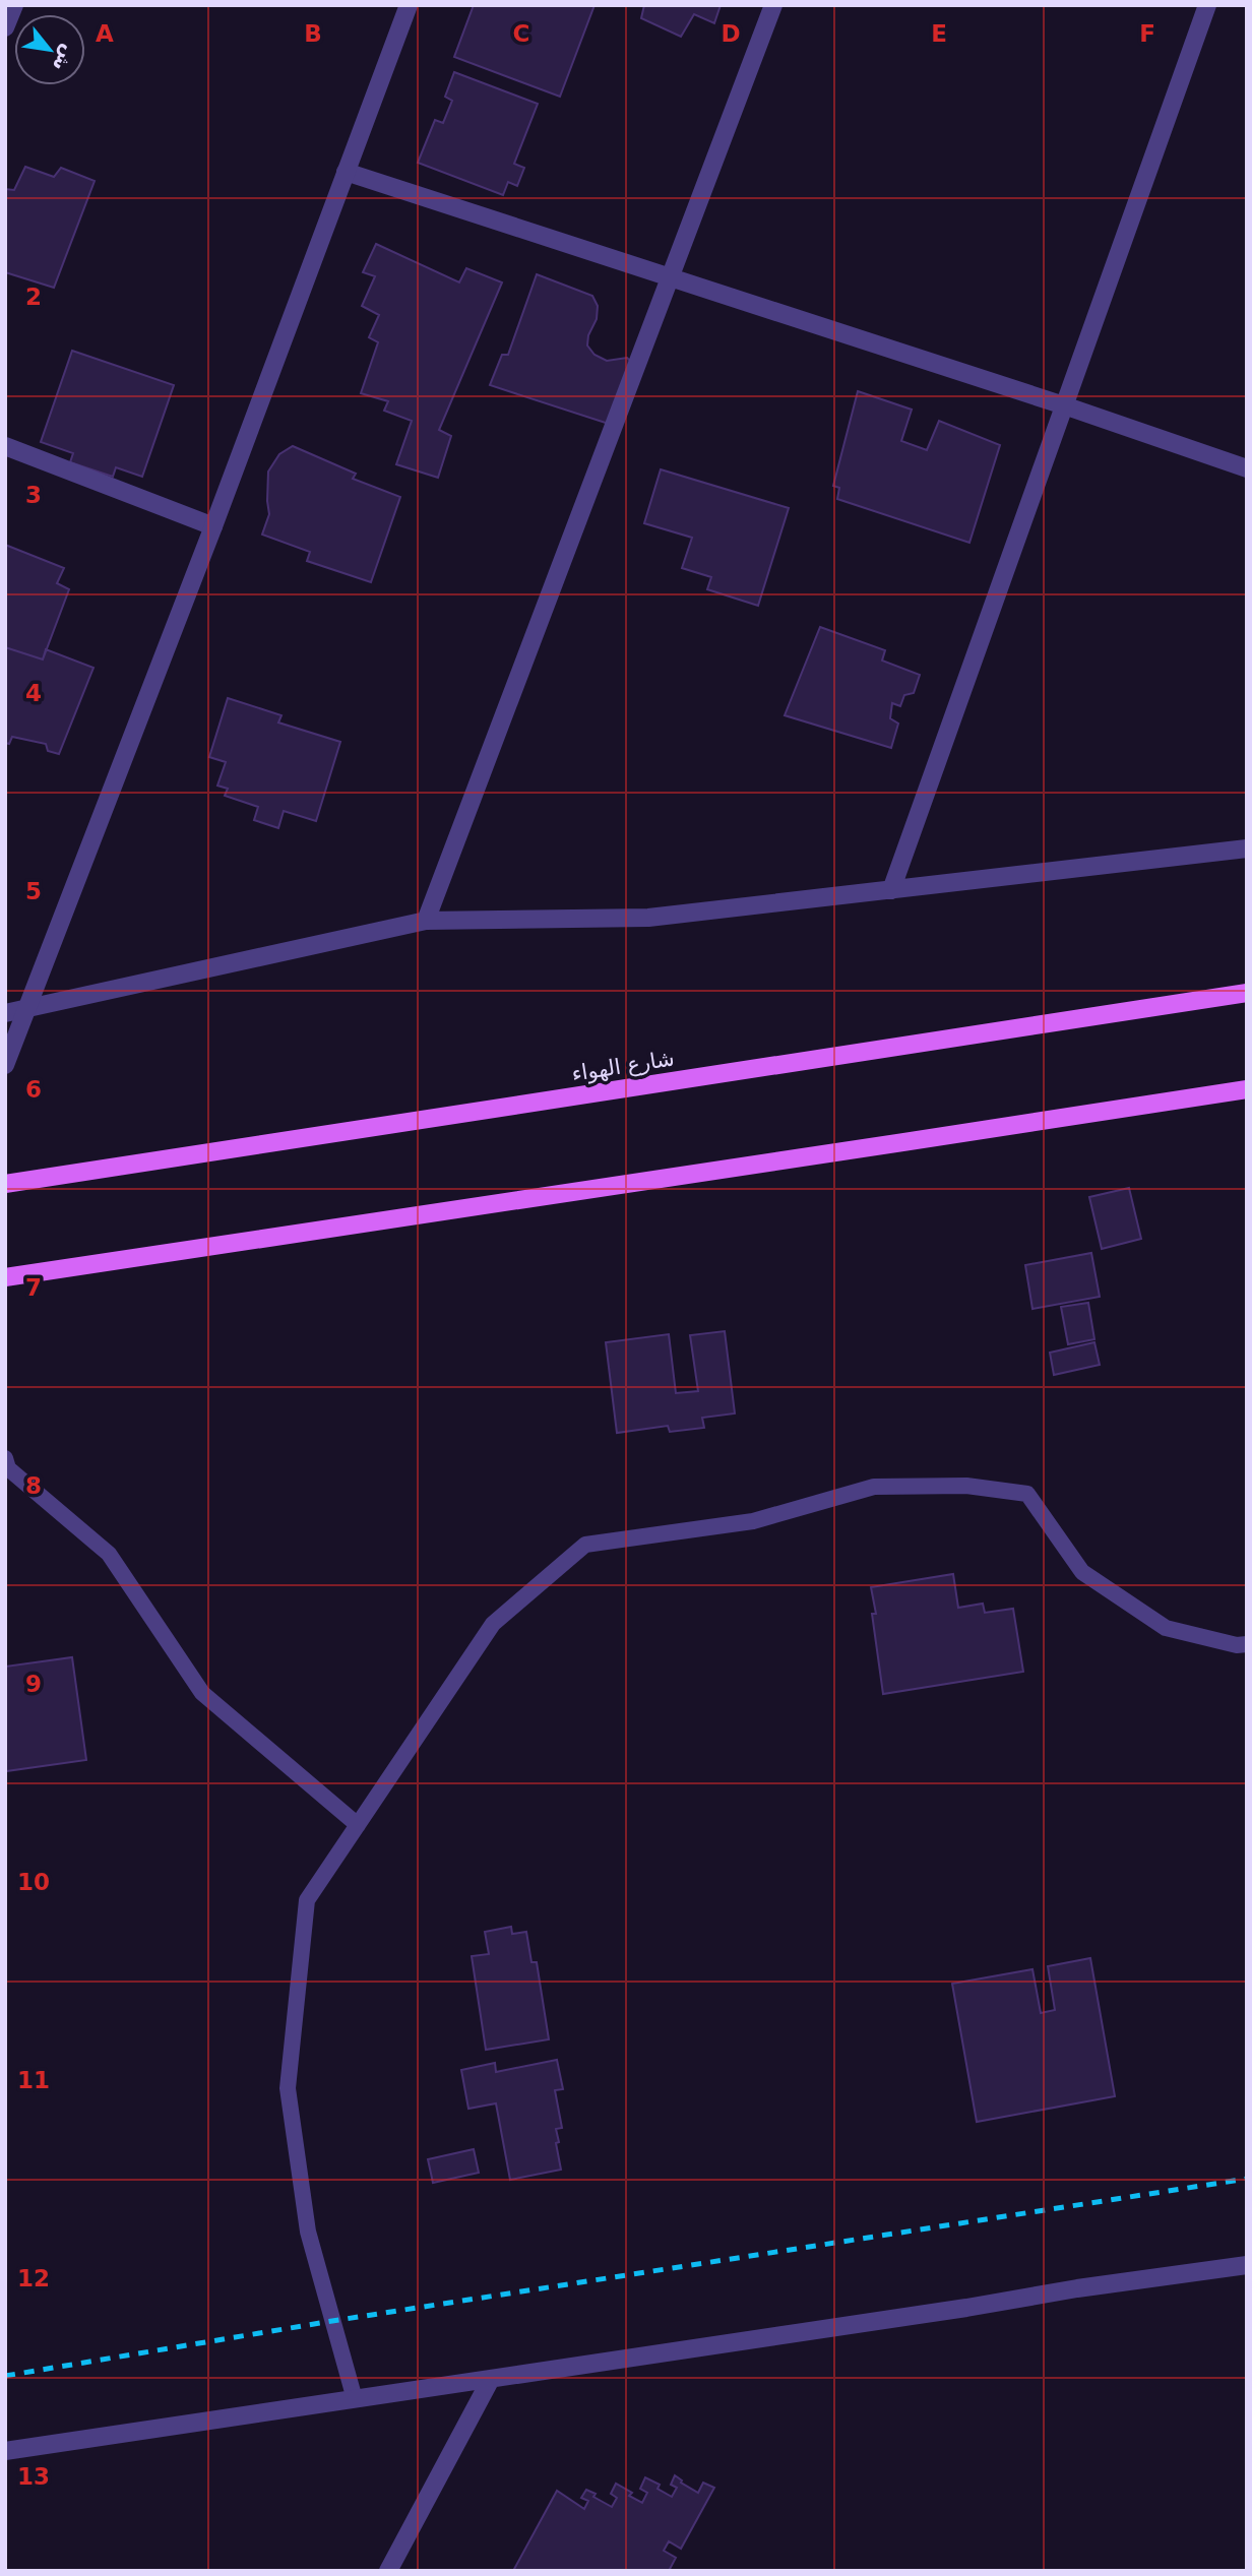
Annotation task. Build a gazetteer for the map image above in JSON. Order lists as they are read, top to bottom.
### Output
{
  "streets": {
    "main road": ["شارع الهواء"]
  },
  "north": "bottom right",
  "grid": {
    "columns": [
      "A",
      "B",
      "C",
      "D",
      "E",
      "F"
    ],
    "rows": [
      "2",
      "3",
      "4",
      "5",
      "6",
      "7",
      "8",
      "9",
      "10",
      "11",
      "12",
      "13"
    ]
  }
}
